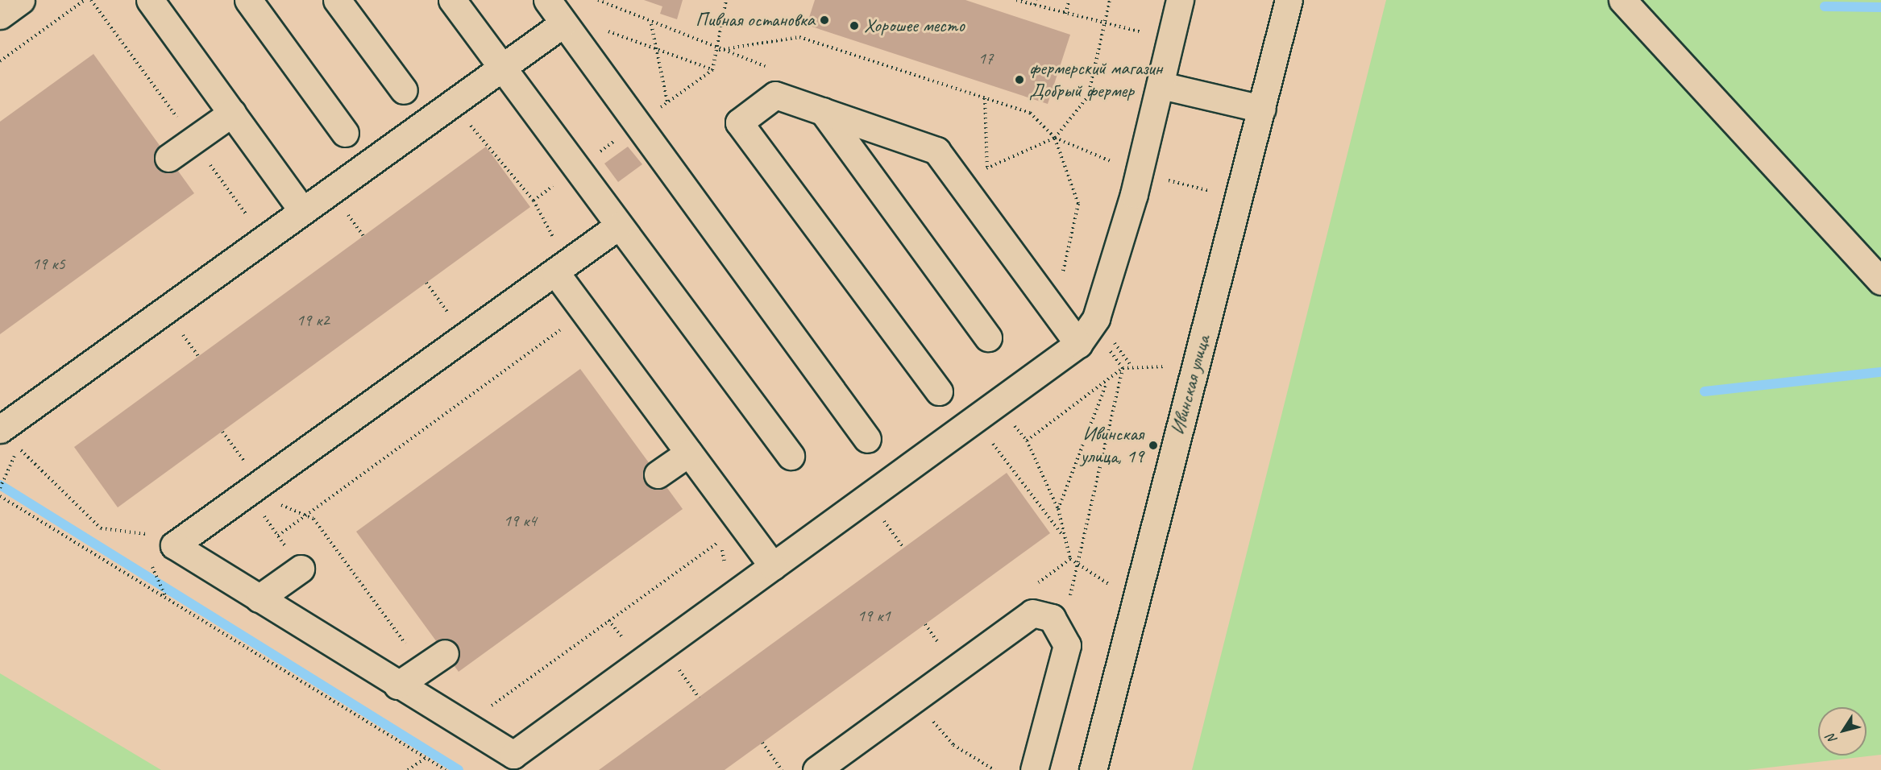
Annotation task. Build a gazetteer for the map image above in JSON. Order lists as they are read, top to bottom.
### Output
{
  "streets": {
    "street": ["Ивинская улица"]
  },
  "places": [
    "Пивная остановка",
    "Хорошее место",
    "фермерский магазин Добрый фермер",
    "Ивинская улица, 19"
  ],
  "house_numbers": [
    "17",
    "19 к5",
    "19 к2",
    "19 к4",
    "19 к1"
  ],
  "north": "bottom left"
}
